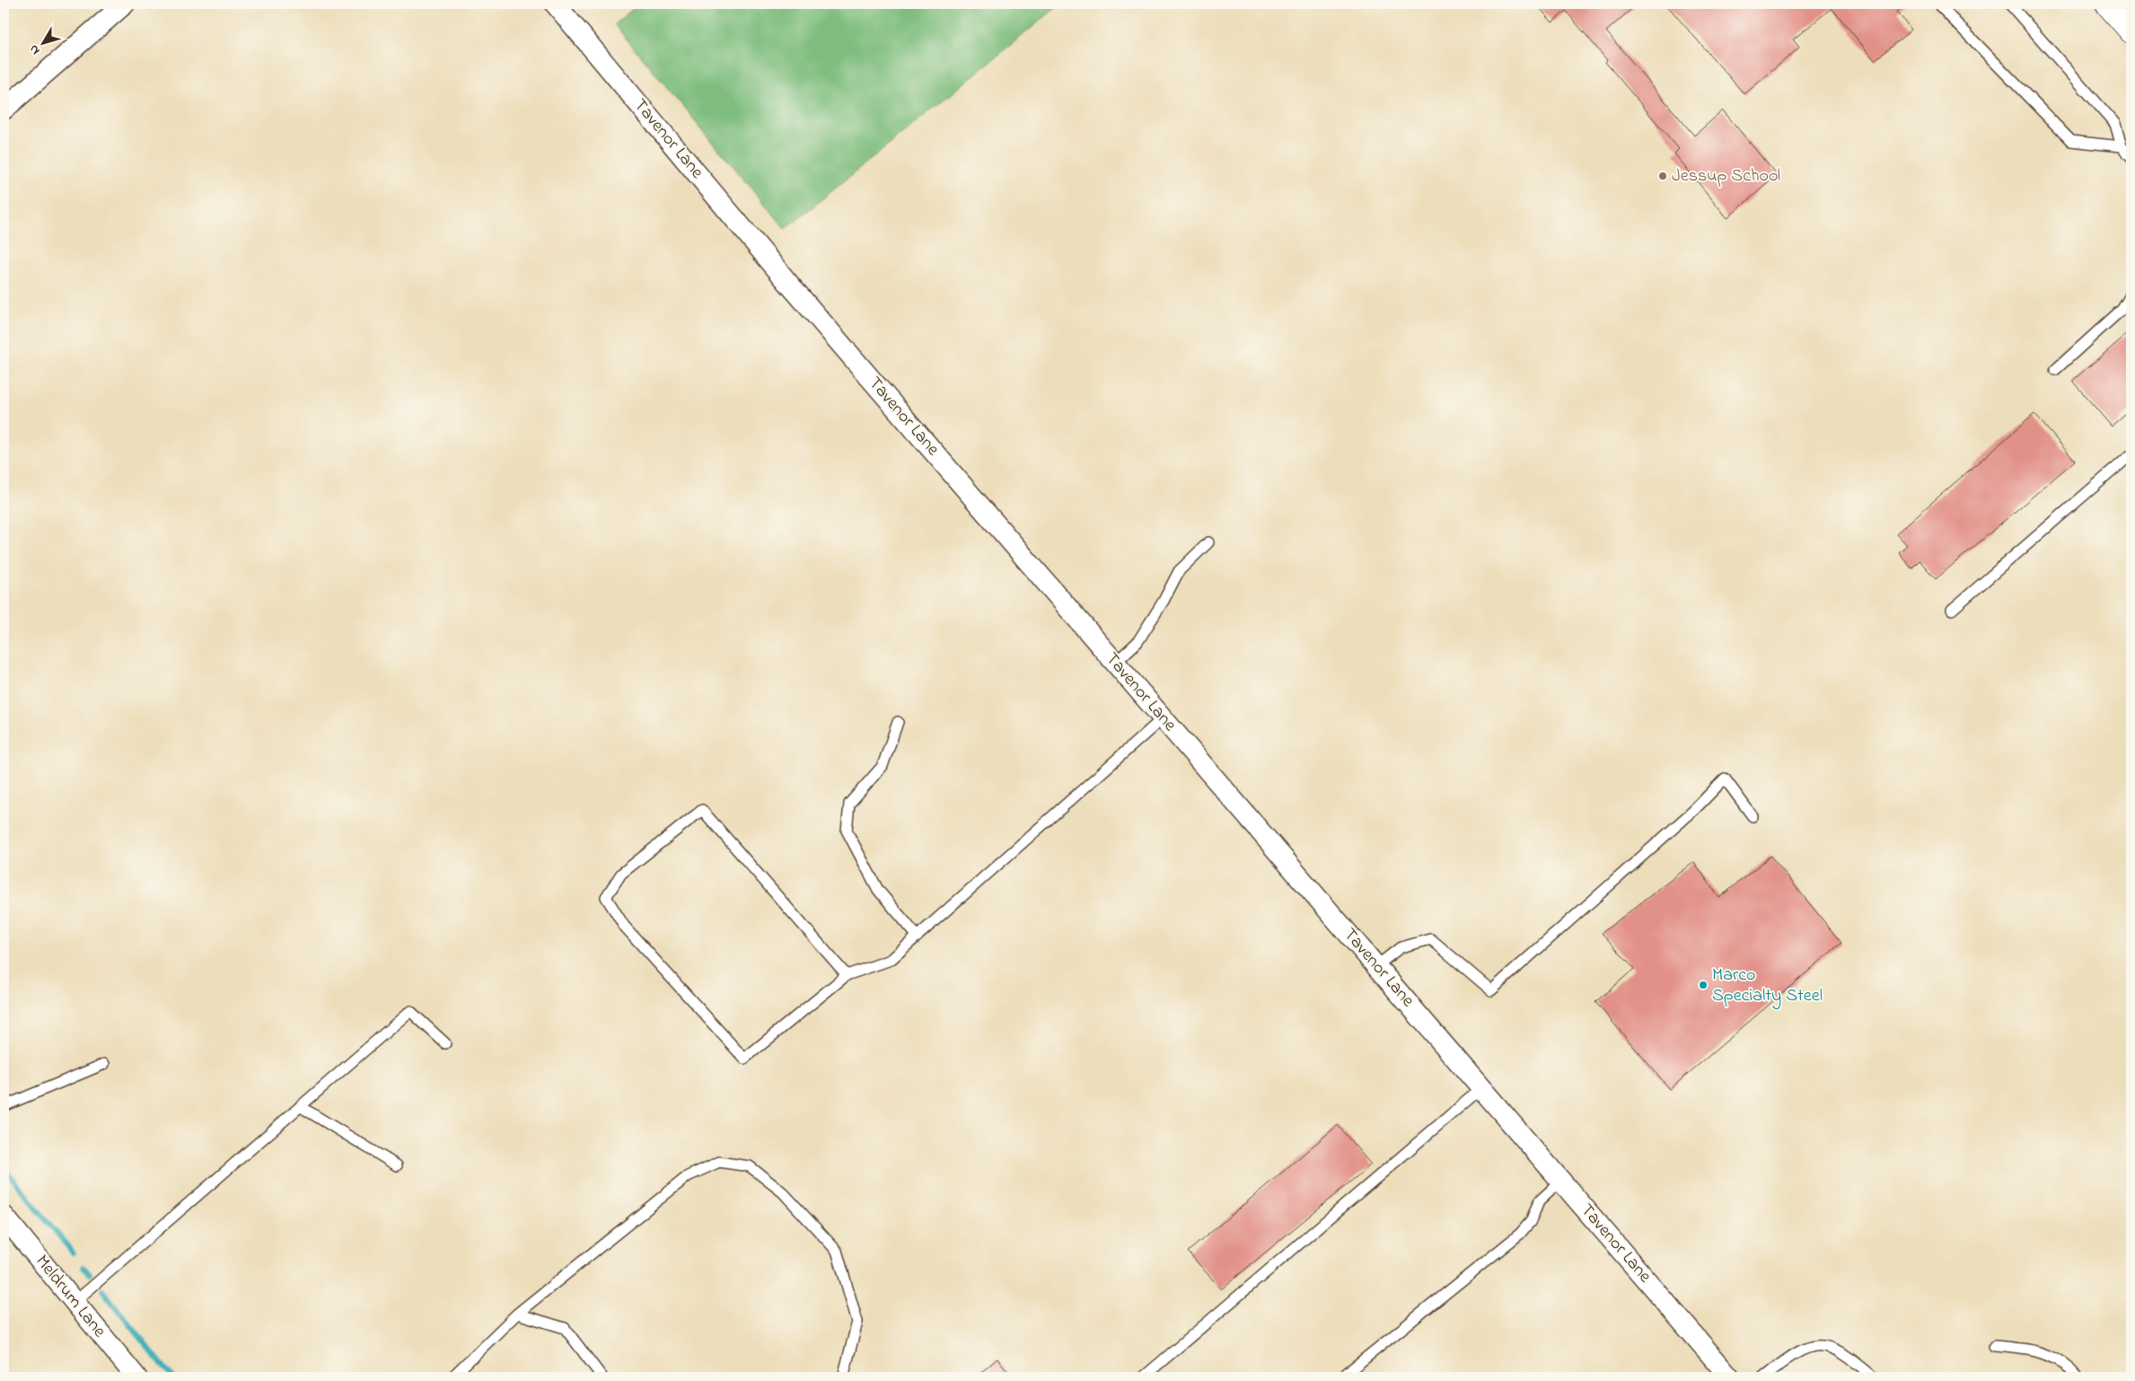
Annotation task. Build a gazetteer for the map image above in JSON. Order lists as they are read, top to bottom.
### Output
{
  "streets": {
    "street": ["Tavenor Lane", "Meldrum Lane"]
  },
  "places": ["Jessup School", "Marco Specialty Steel"],
  "north": "bottom left"
}
